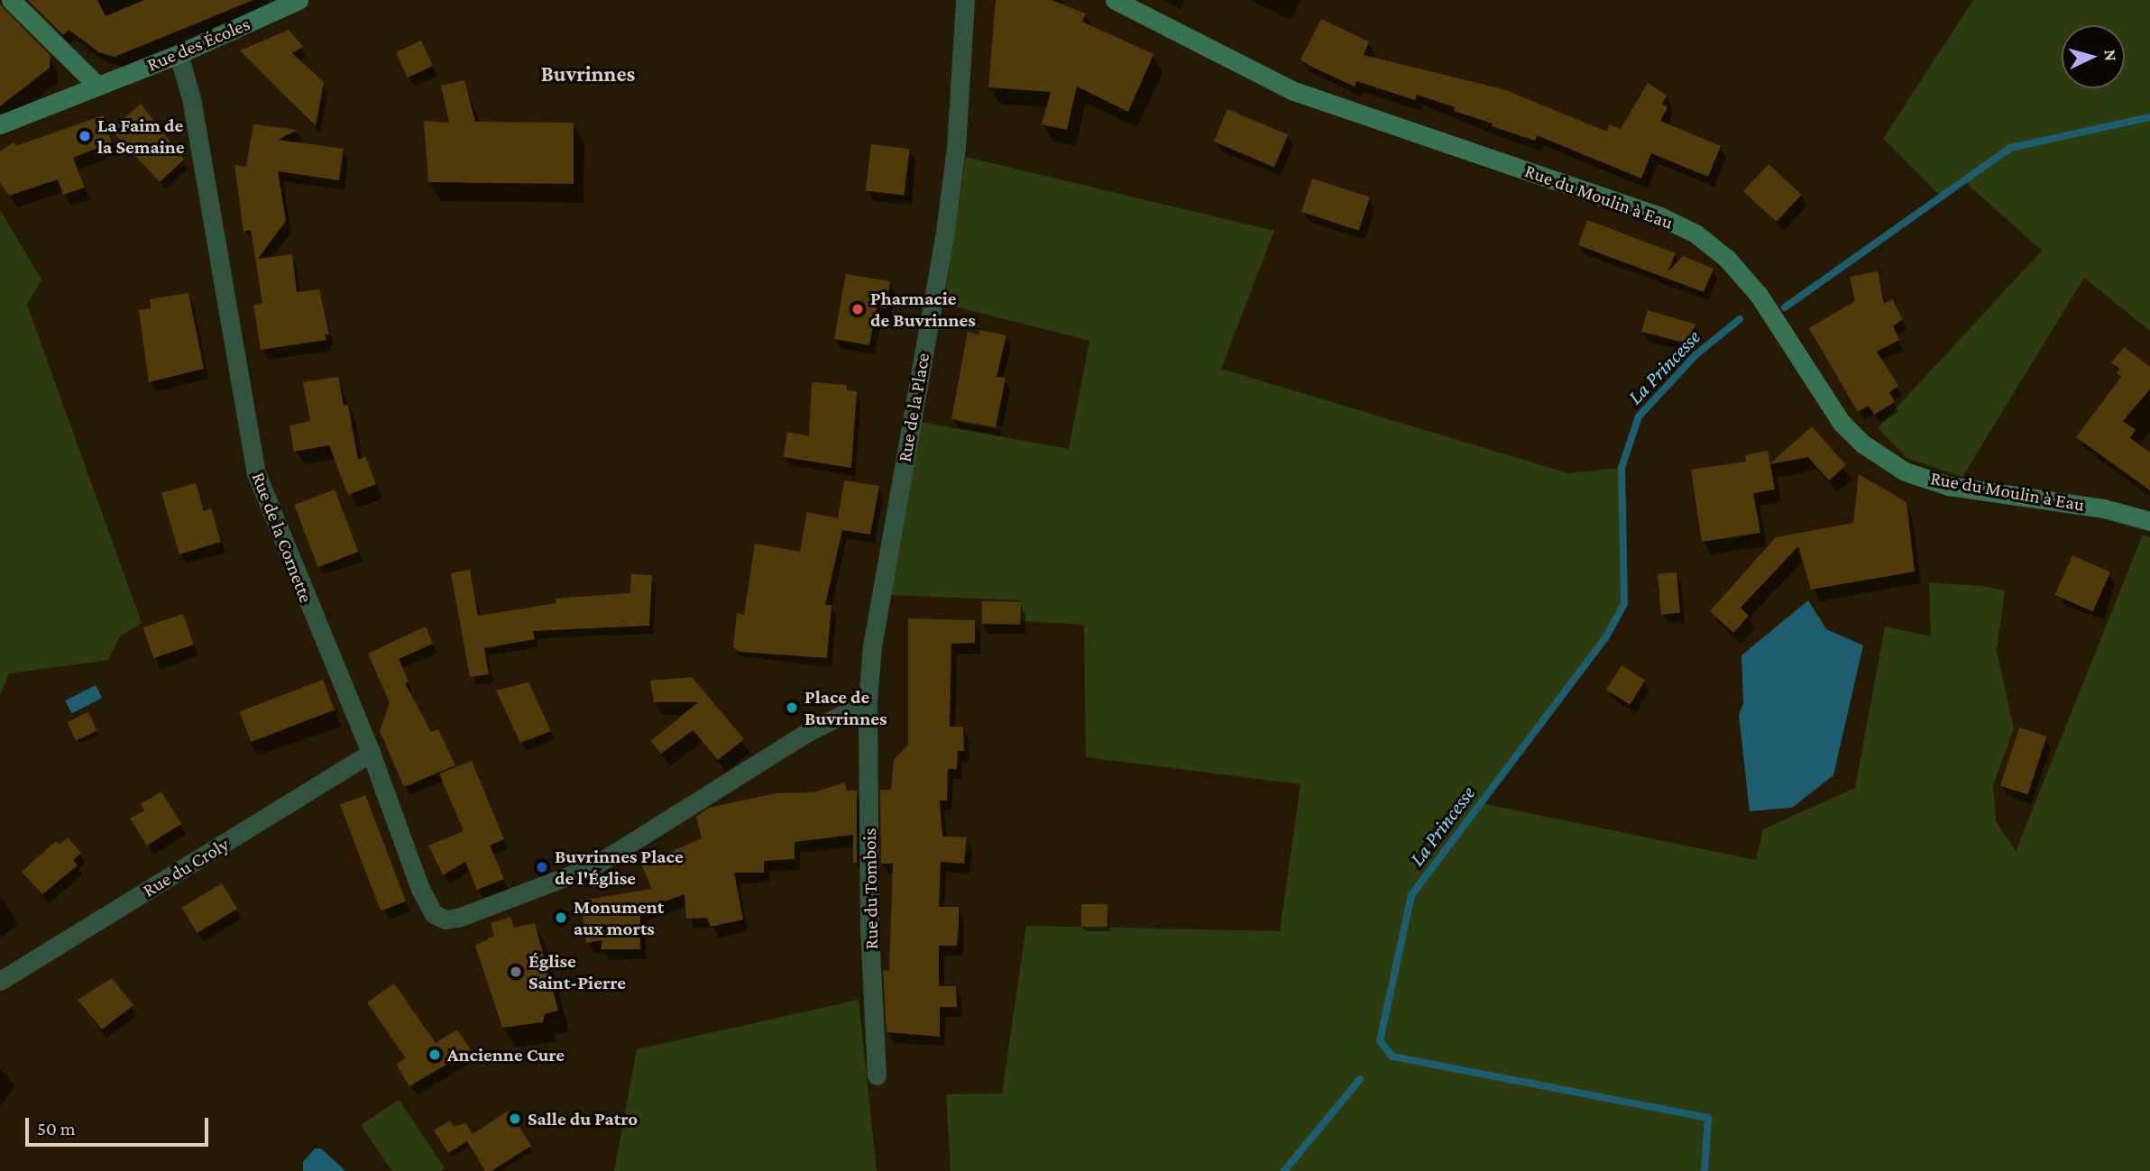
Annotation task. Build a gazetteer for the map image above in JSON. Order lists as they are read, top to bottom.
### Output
{
  "streets": {
    "street": [
      "Rue des Écoles",
      "Rue du Moulin à Eau",
      "Rue de la Place",
      "Rue de la Cornette",
      "Rue du Croly",
      "Rue du Tombois"
    ]
  },
  "crossings": [
    ["Rue des Écoles", "Rue de la Cornette"],
    ["Rue de la Place", "Rue de la Cornette"],
    ["Rue de la Place", "Rue du Tombois"],
    ["Rue de la Cornette", "Rue du Croly"],
    ["Rue de la Cornette", "Rue du Tombois"]
  ],
  "districts": ["Buvrinnes"],
  "water": ["La Princesse"],
  "places": [
    "La Faim de la Semaine",
    "Pharmacie de Buvrinnes",
    "Place de Buvrinnes",
    "Buvrinnes Place de l'Église",
    "Monument aux morts",
    "Église Saint-Pierre",
    "Ancienne Cure",
    "Salle du Patro"
  ],
  "scale_bar": "50 m",
  "north": "right"
}
